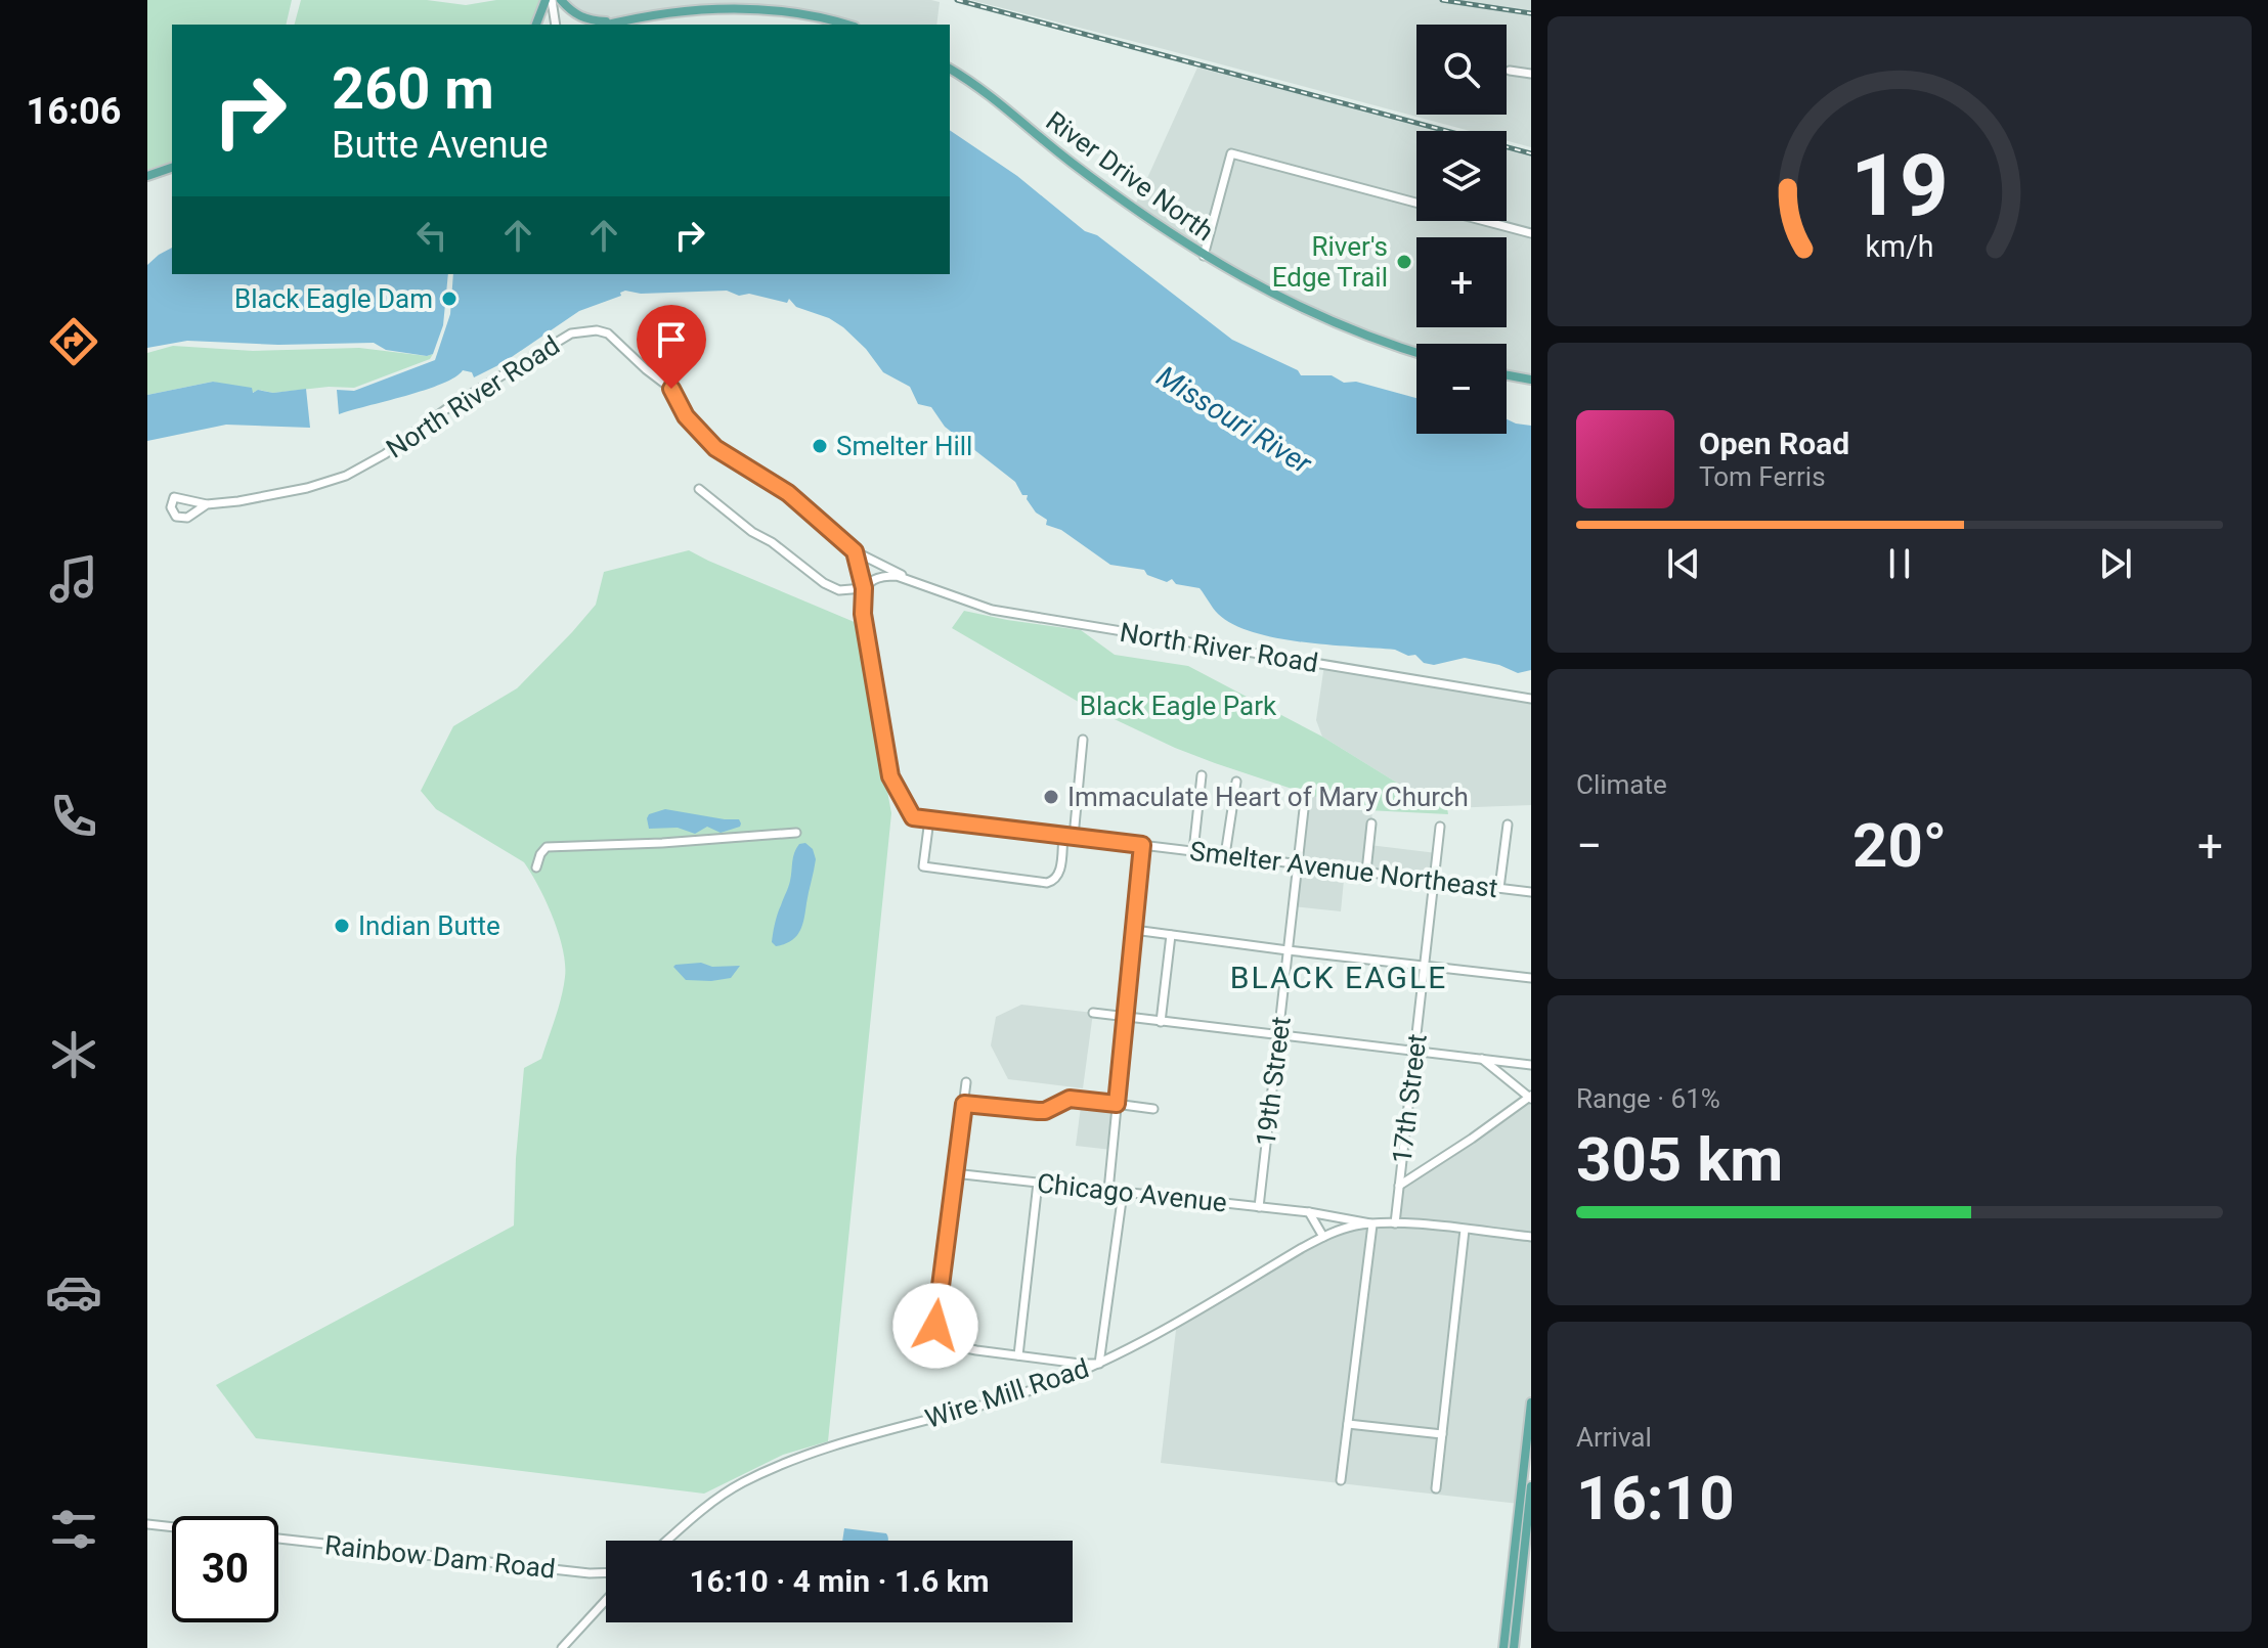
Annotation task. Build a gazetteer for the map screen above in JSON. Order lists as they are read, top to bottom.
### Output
{
  "streets": {
    "main road": ["River Drive North"],
    "street": [
      "North River Road",
      "Smelter Avenue Northeast",
      "19th Street",
      "17th Street",
      "Chicago Avenue",
      "Wire Mill Road",
      "Rainbow Dam Road"
    ]
  },
  "crossings": [
    ["North River Road", "Smelter Avenue Northeast"],
    ["Smelter Avenue Northeast", "19th Street"],
    ["Smelter Avenue Northeast", "17th Street"],
    ["19th Street", "Chicago Avenue"],
    ["Chicago Avenue", "Wire Mill Road"]
  ],
  "districts": ["BLACK EAGLE"],
  "water": ["Missouri River"],
  "parks": ["Black Eagle Park"],
  "places": [
    "River's Edge Trail",
    "Black Eagle Dam",
    "Smelter Hill",
    "Immaculate Heart of Mary Church",
    "Indian Butte"
  ],
  "page": {
    "tabs": "16:06",
    "map_buttons": ["+", "−"],
    "turn": ["260 m", "Butte Avenue"],
    "song": ["Open Road", "Tom Ferris"],
    "tile": [
      "Climate",
      ["Range · 61%", "305 km"],
      ["Arrival", "16:10"]
    ],
    "heat": ["−", "20°", "+"],
    "limit": "30",
    "trip": "16:10 · 4 min · 1.6 km",
    "gauge": ["19", "km/h"]
  }
}
